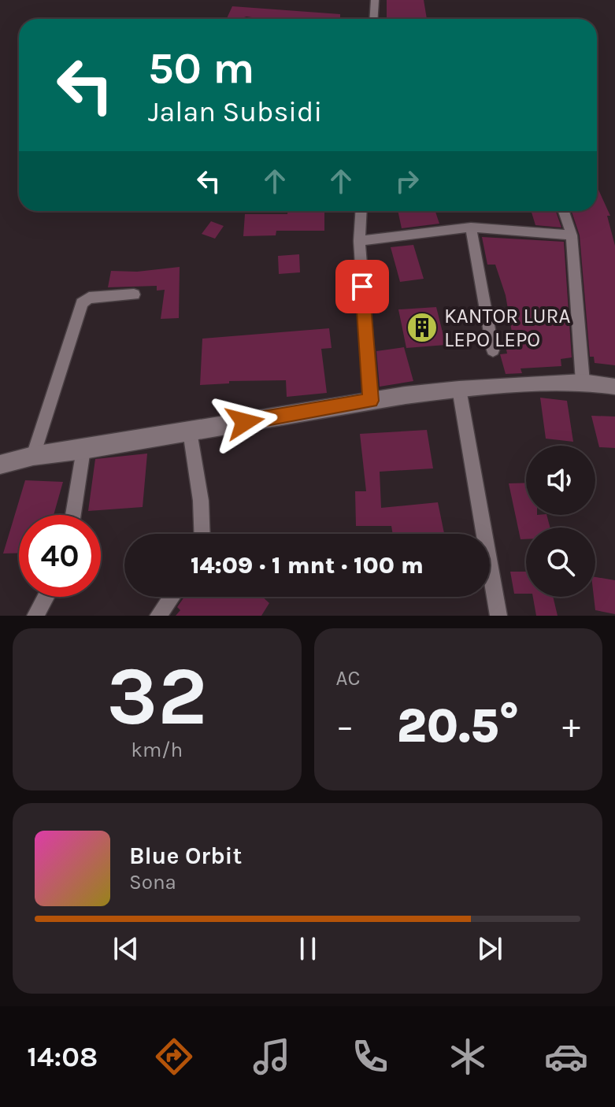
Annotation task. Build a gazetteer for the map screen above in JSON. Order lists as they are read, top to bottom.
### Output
{
  "places": {
    "building": ["KANTOR LURA LEPO LEPO"]
  },
  "page": {
    "turn": ["50 m", "Jalan Subsidi"],
    "limit": "40",
    "trip": "14:09 · 1 mnt · 100 m",
    "tile": [
      ["32", "km/h"],
      "AC"
    ],
    "heat": ["−", "20.5°", "+"],
    "song": ["Blue Orbit", "Sona"],
    "tabs": "14:08"
  }
}
